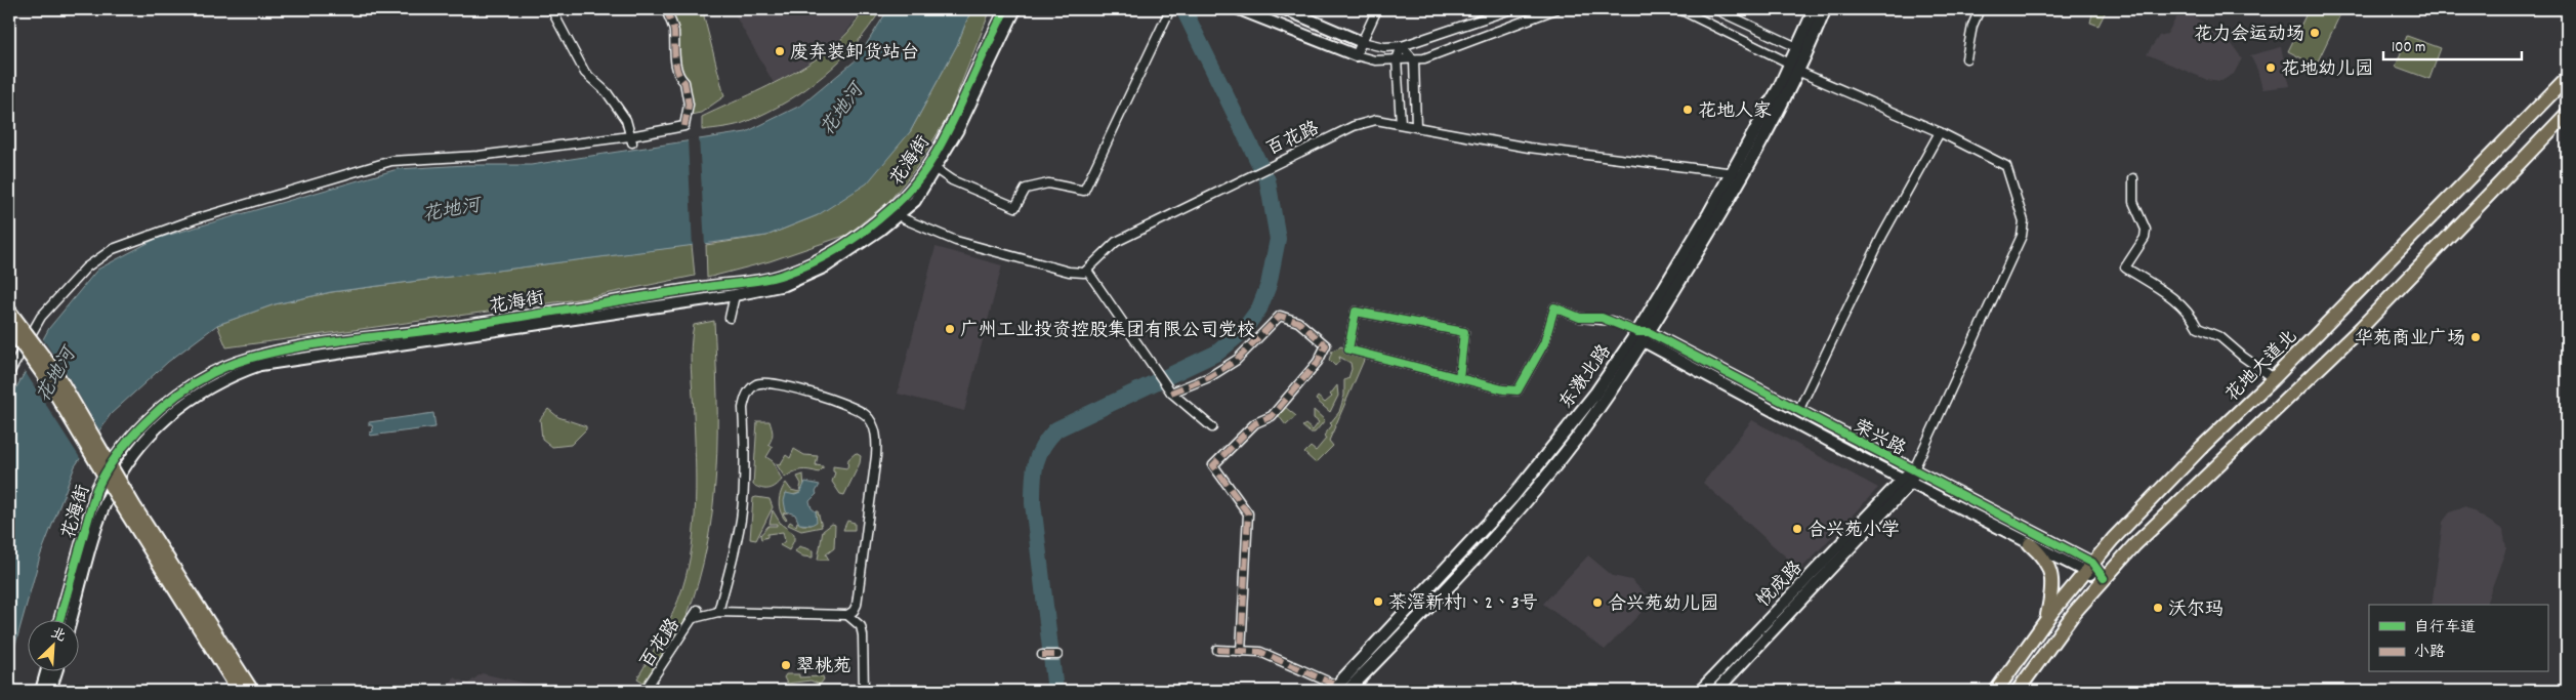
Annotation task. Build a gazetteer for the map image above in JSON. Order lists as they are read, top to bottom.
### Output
{
  "streets": {
    "main road": ["花地大道北", "东漖北路"],
    "street": [
      "百花路",
      "花海街",
      "荣兴路",
      "悦成路"
    ]
  },
  "crossings": [
    ["百花路", "东漖北路"],
    ["花地大道北", "荣兴路"],
    ["东漖北路", "荣兴路"],
    ["荣兴路", "悦成路"]
  ],
  "water": ["花地河"],
  "places": [
    "花力会运动场",
    "废弃装卸货站台",
    "花地幼儿园",
    "花地人家",
    "广州工业投资控股集团有限公司党校",
    "华苑商业广场",
    "合兴苑小学",
    "茶滘新村1、2、3号",
    "合兴苑幼儿园",
    "沃尔玛",
    "翠桃苑"
  ],
  "legend": ["自行车道", "小路"],
  "scale_bar": "100 m",
  "north": "top right"
}
